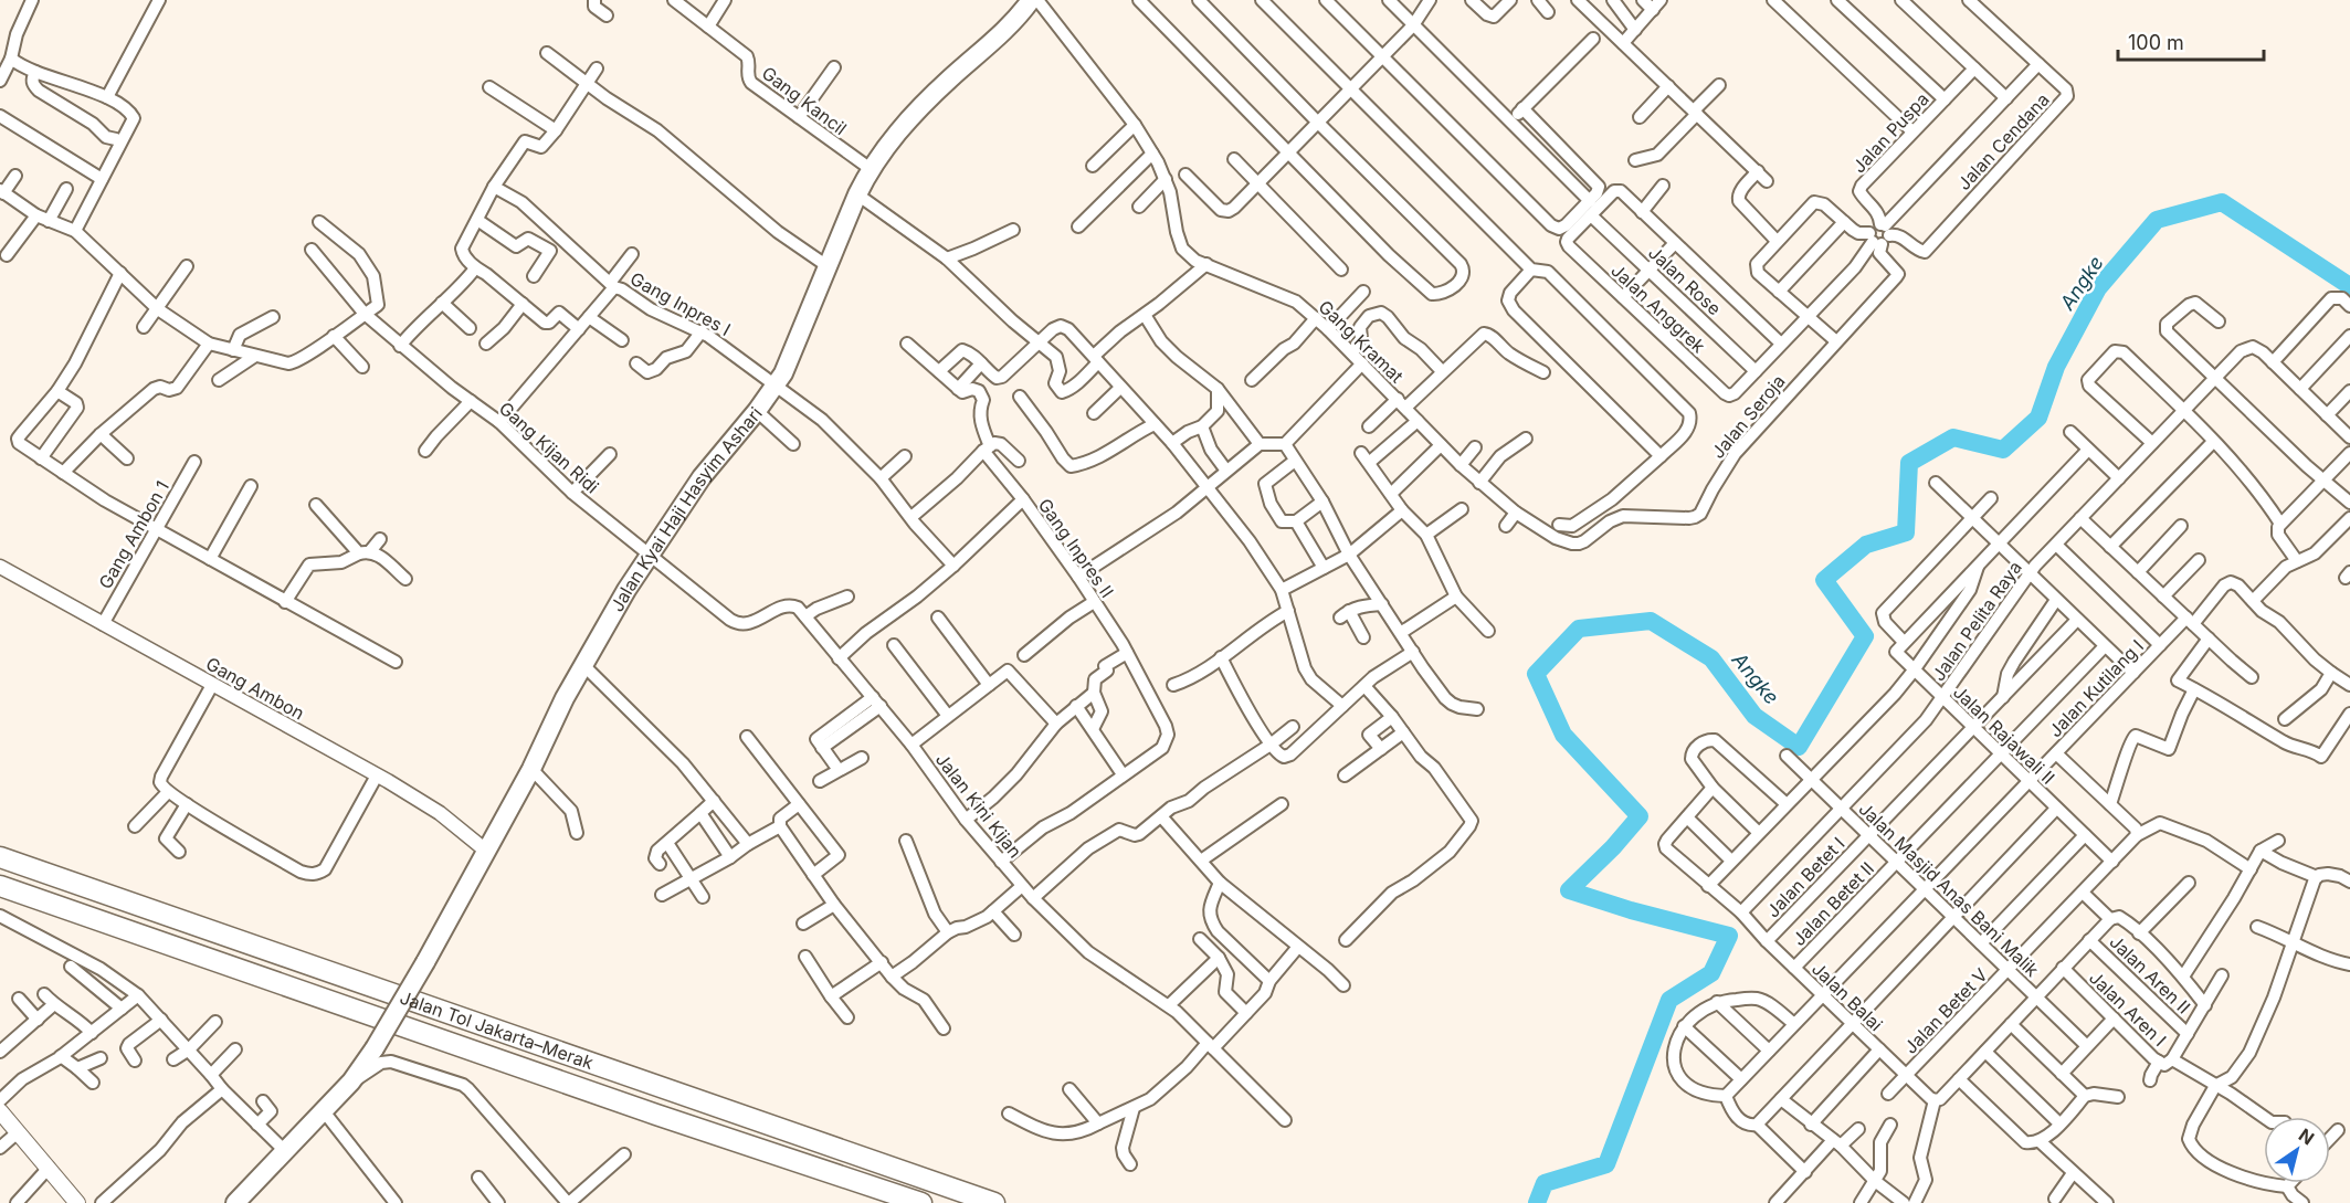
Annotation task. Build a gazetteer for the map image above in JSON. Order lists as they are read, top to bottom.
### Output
{
  "streets": {
    "highway": ["Jalan Tol Jakarta–Merak"],
    "main road": ["Jalan Kyai Haji Hasyim Ashari"],
    "street": [
      "Gang Kancil",
      "Jalan Puspa",
      "Jalan Cendana",
      "Jalan Rose",
      "Gang Inpres I",
      "Jalan Anggrek",
      "Gang Kramat",
      "Jalan Seroja",
      "Gang Kijan Ridi",
      "Gang Ambon 1",
      "Gang Inpres II",
      "Jalan Pelita Raya",
      "Gang Ambon",
      "Jalan Kutilang I",
      "Jalan Rajawali II",
      "Jalan Kini Kijan",
      "Jalan Betet I",
      "Jalan Masjid Anas Bani Malik",
      "Jalan Betet II",
      "Jalan Aren II",
      "Jalan Balai",
      "Jalan Aren I",
      "Jalan Betet V"
    ]
  },
  "crossings": [
    ["Gang Kancil", "Jalan Kyai Haji Hasyim Ashari"],
    ["Jalan Puspa", "Jalan Cendana"],
    ["Jalan Puspa", "Jalan Seroja"],
    ["Jalan Cendana", "Jalan Seroja"],
    ["Jalan Rose", "Jalan Anggrek"],
    ["Gang Inpres I", "Gang Kijan Ridi"],
    ["Gang Inpres I", "Jalan Kyai Haji Hasyim Ashari"],
    ["Gang Kramat", "Jalan Seroja"],
    ["Gang Kijan Ridi", "Jalan Kyai Haji Hasyim Ashari"],
    ["Jalan Kyai Haji Hasyim Ashari", "Gang Ambon"],
    ["Gang Ambon 1", "Gang Ambon"],
    ["Gang Inpres II", "Jalan Kini Kijan"],
    ["Jalan Pelita Raya", "Jalan Rajawali II"],
    ["Jalan Pelita Raya", "Jalan Masjid Anas Bani Malik"],
    ["Jalan Pelita Raya", "Jalan Balai"],
    ["Jalan Kutilang I", "Jalan Rajawali II"],
    ["Jalan Kutilang I", "Jalan Masjid Anas Bani Malik"],
    ["Jalan Kutilang I", "Jalan Balai"],
    ["Jalan Rajawali II", "Jalan Betet I"],
    ["Jalan Rajawali II", "Jalan Betet II"],
    ["Jalan Rajawali II", "Jalan Betet V"],
    ["Jalan Betet I", "Jalan Masjid Anas Bani Malik"],
    ["Jalan Betet I", "Jalan Balai"],
    ["Jalan Masjid Anas Bani Malik", "Jalan Betet II"],
    ["Jalan Masjid Anas Bani Malik", "Jalan Betet V"],
    ["Jalan Betet II", "Jalan Balai"],
    ["Jalan Balai", "Jalan Betet V"]
  ],
  "water": ["Angke"],
  "scale_bar": "100 m",
  "north": "top right"
}
